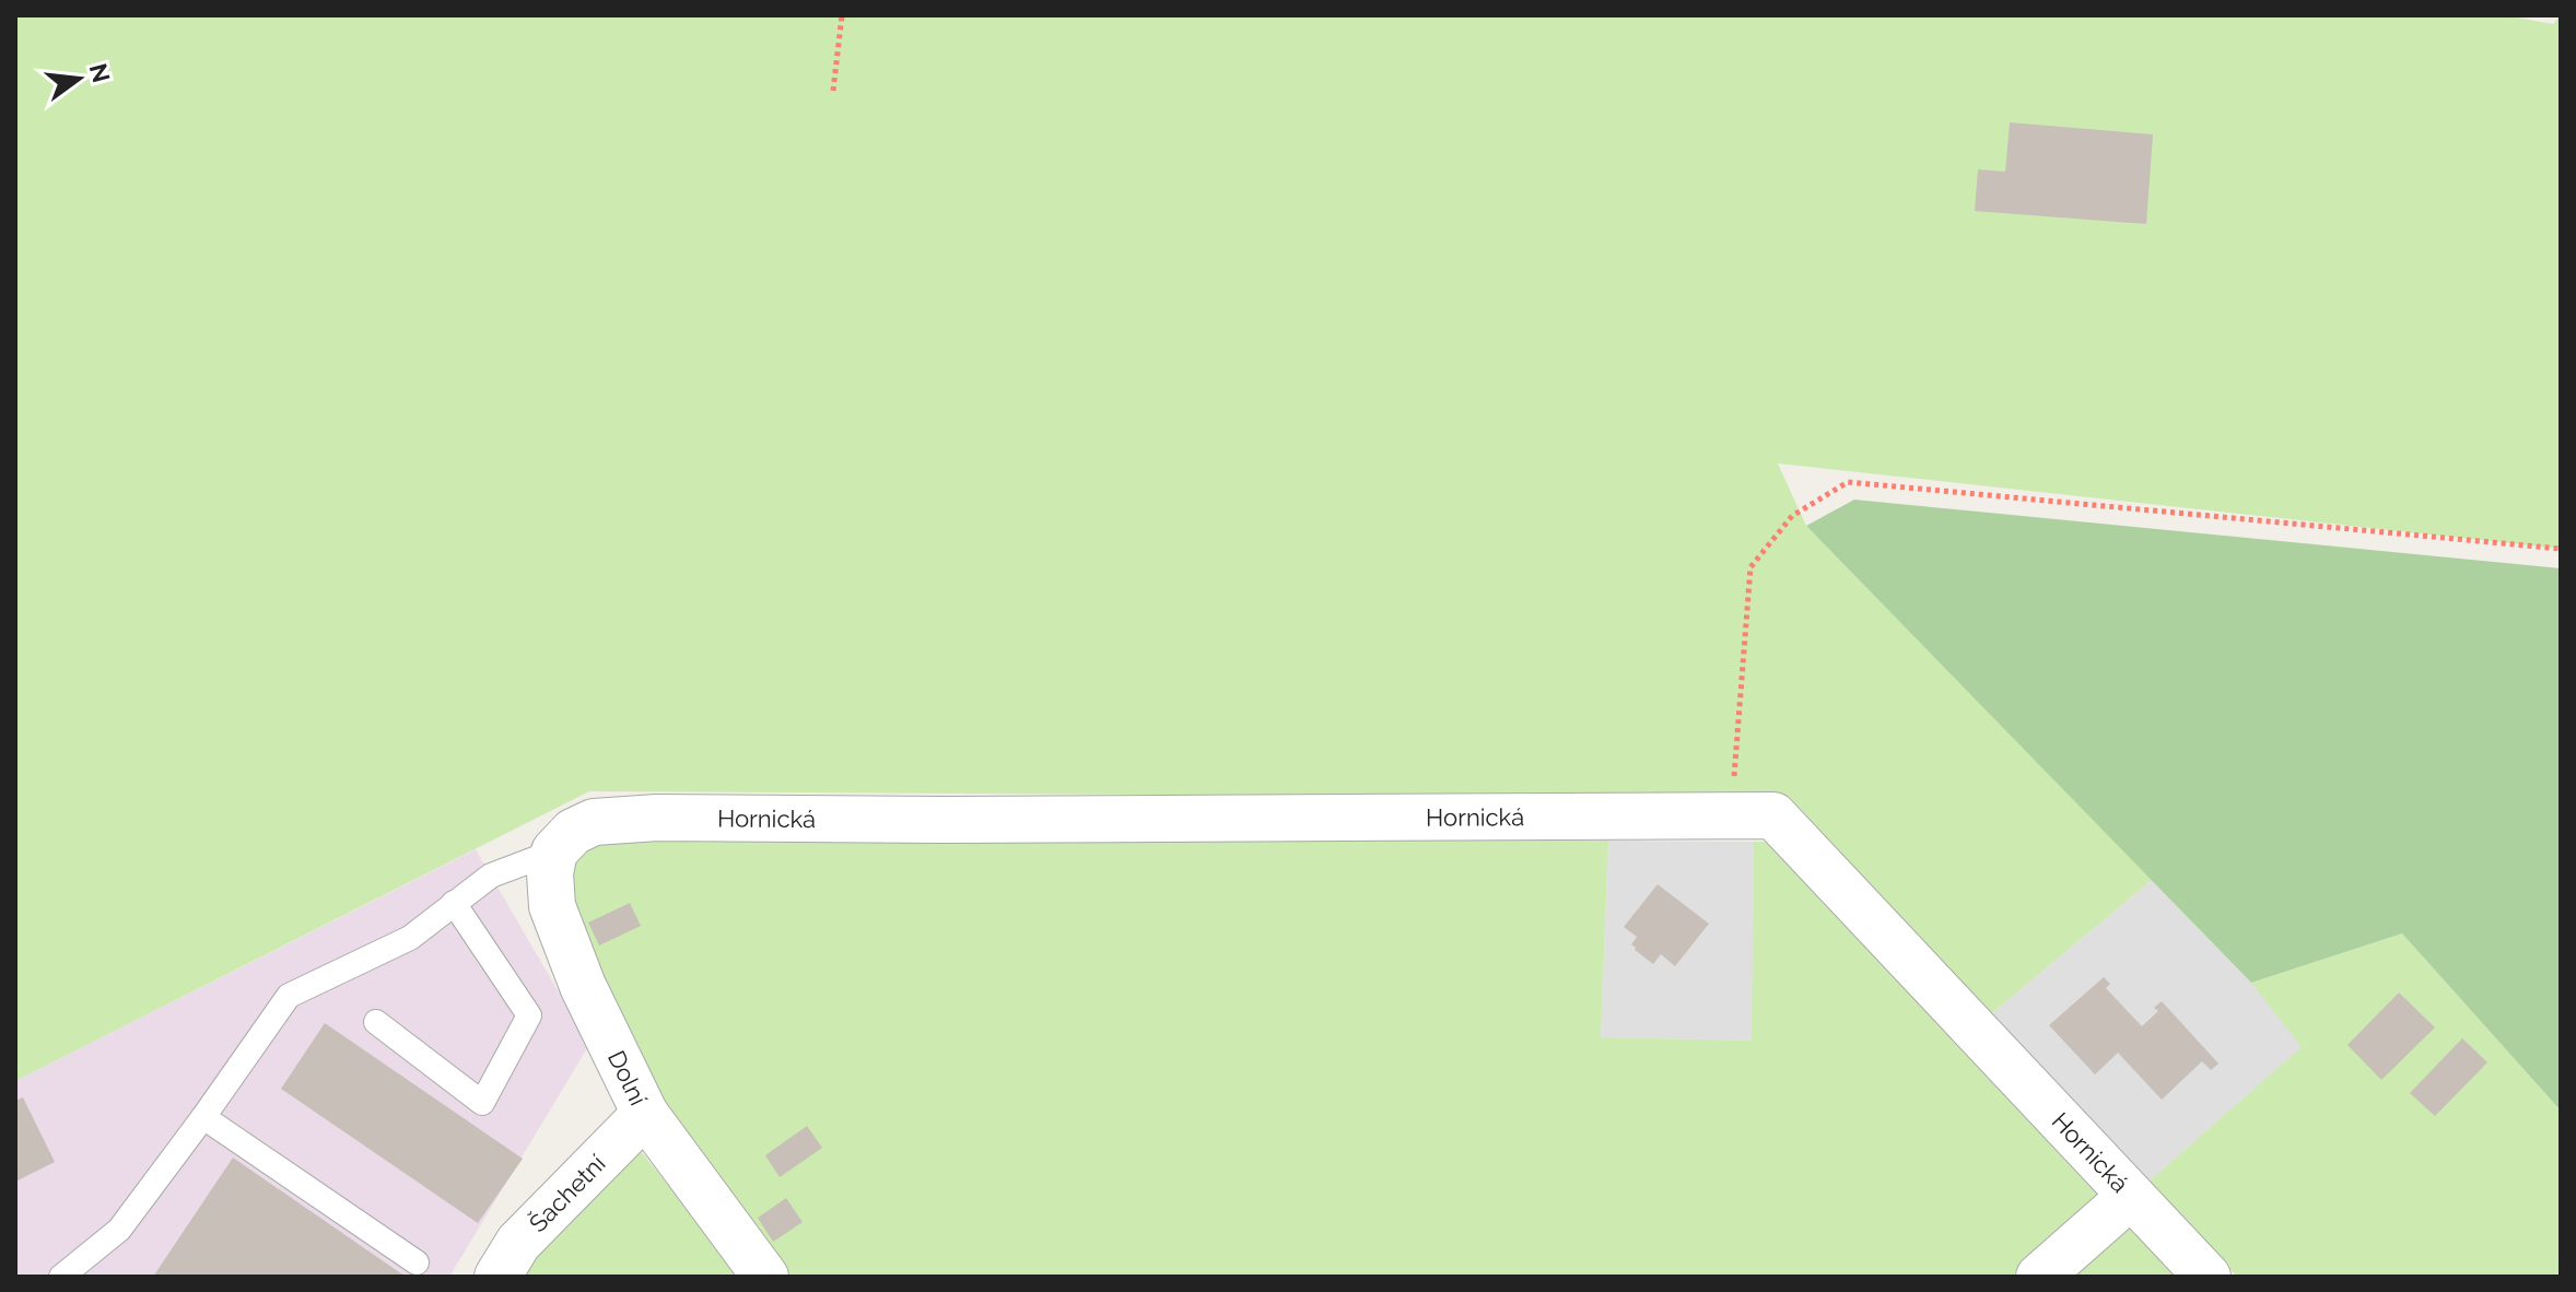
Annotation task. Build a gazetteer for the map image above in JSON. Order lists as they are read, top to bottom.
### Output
{
  "streets": {
    "street": ["Hornická", "Dolní", "Šachetní"]
  },
  "crossings": [
    ["Hornická", "Dolní"],
    ["Dolní", "Šachetní"]
  ],
  "north": "right"
}
